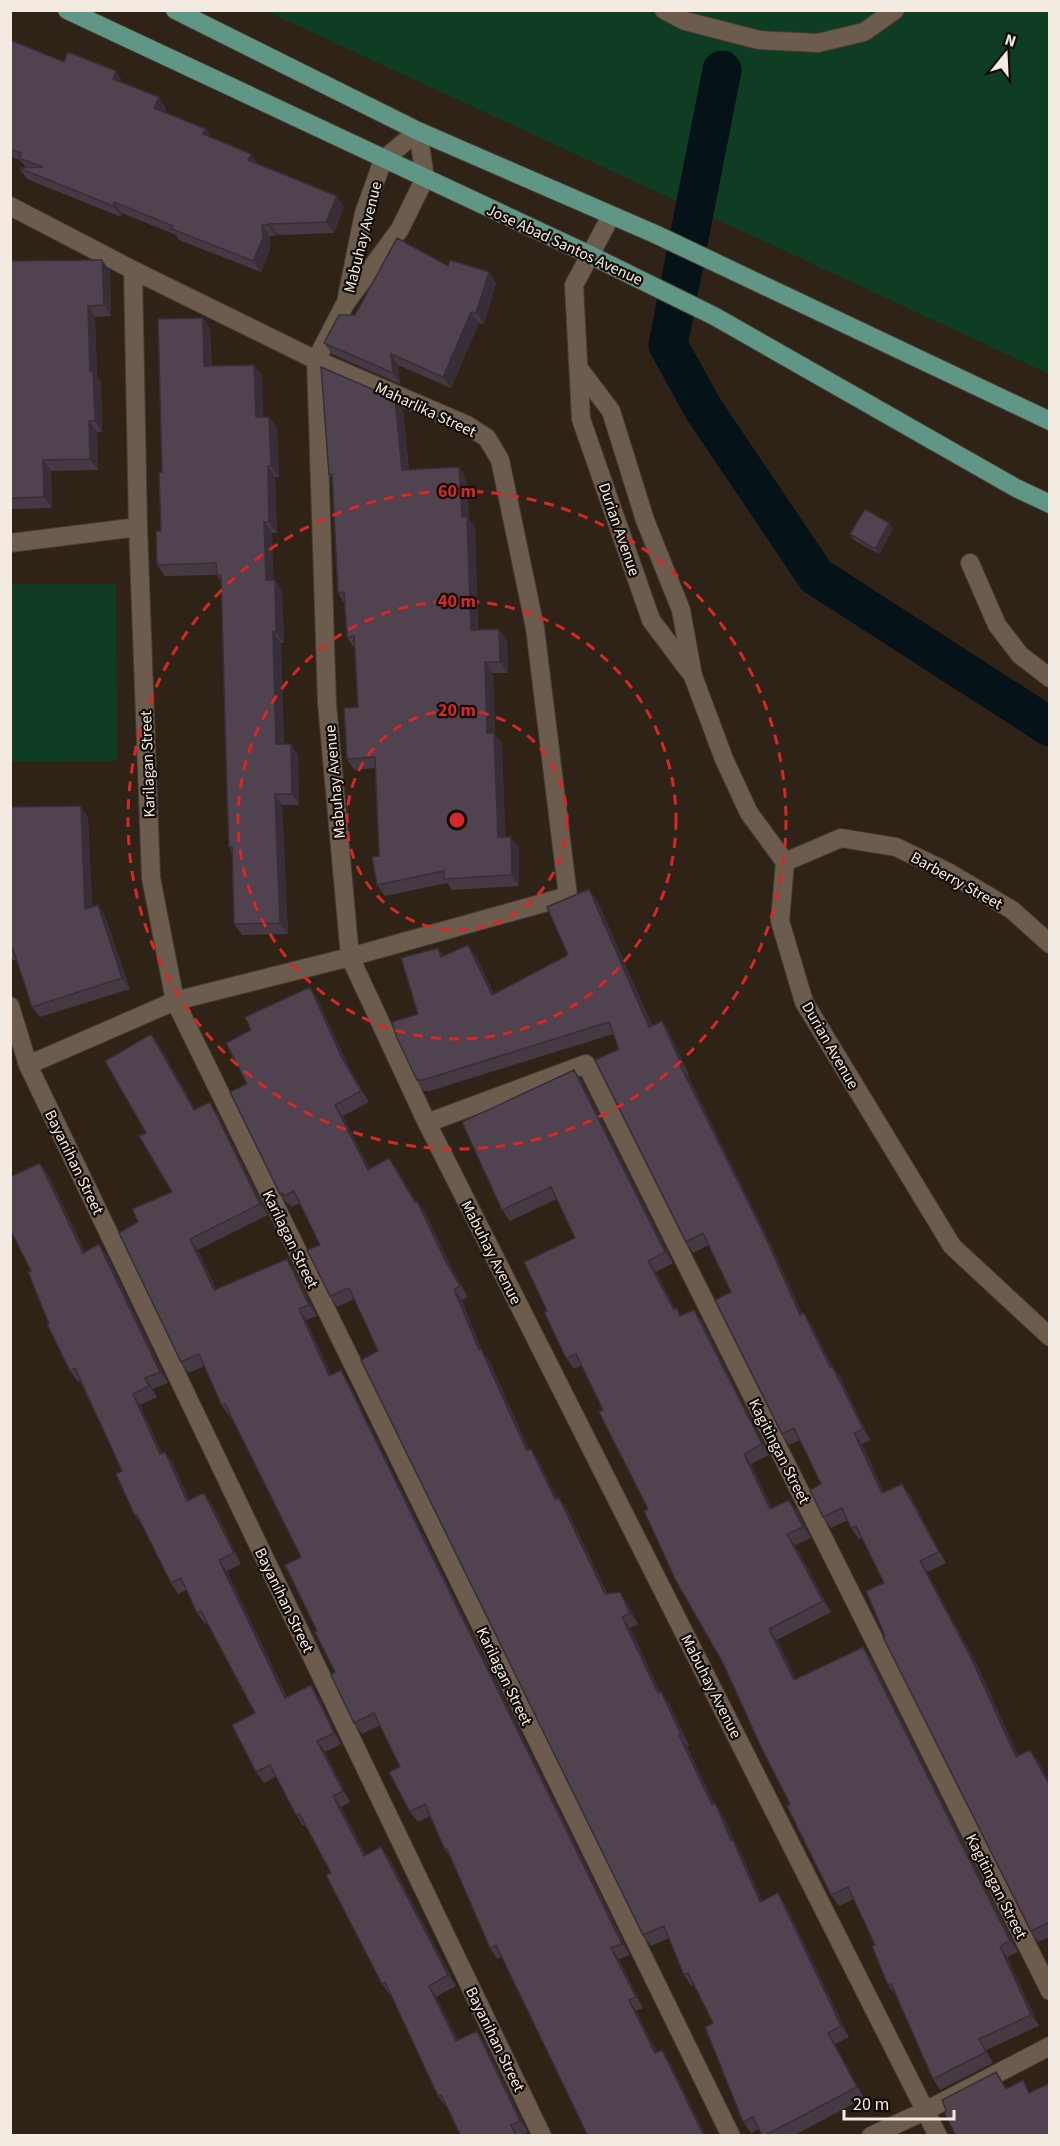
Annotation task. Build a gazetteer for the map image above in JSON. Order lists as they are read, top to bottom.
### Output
{
  "streets": {
    "main road": ["Jose Abad Santos Avenue"],
    "street": [
      "Mabuhay Avenue",
      "Maharlika Street",
      "Durian Avenue",
      "Karilagan Street",
      "Barberry Street",
      "Bayanihan Street",
      "Kagitingan Street"
    ]
  },
  "crossings": [
    ["Mabuhay Avenue", "Jose Abad Santos Avenue"],
    ["Mabuhay Avenue", "Maharlika Street"],
    ["Mabuhay Avenue", "Kagitingan Street"],
    ["Jose Abad Santos Avenue", "Durian Avenue"],
    ["Maharlika Street", "Karilagan Street"],
    ["Durian Avenue", "Barberry Street"]
  ],
  "scale_bar": "20 m",
  "north": "top",
  "rings": ["60 m", "40 m", "20 m"]
}
